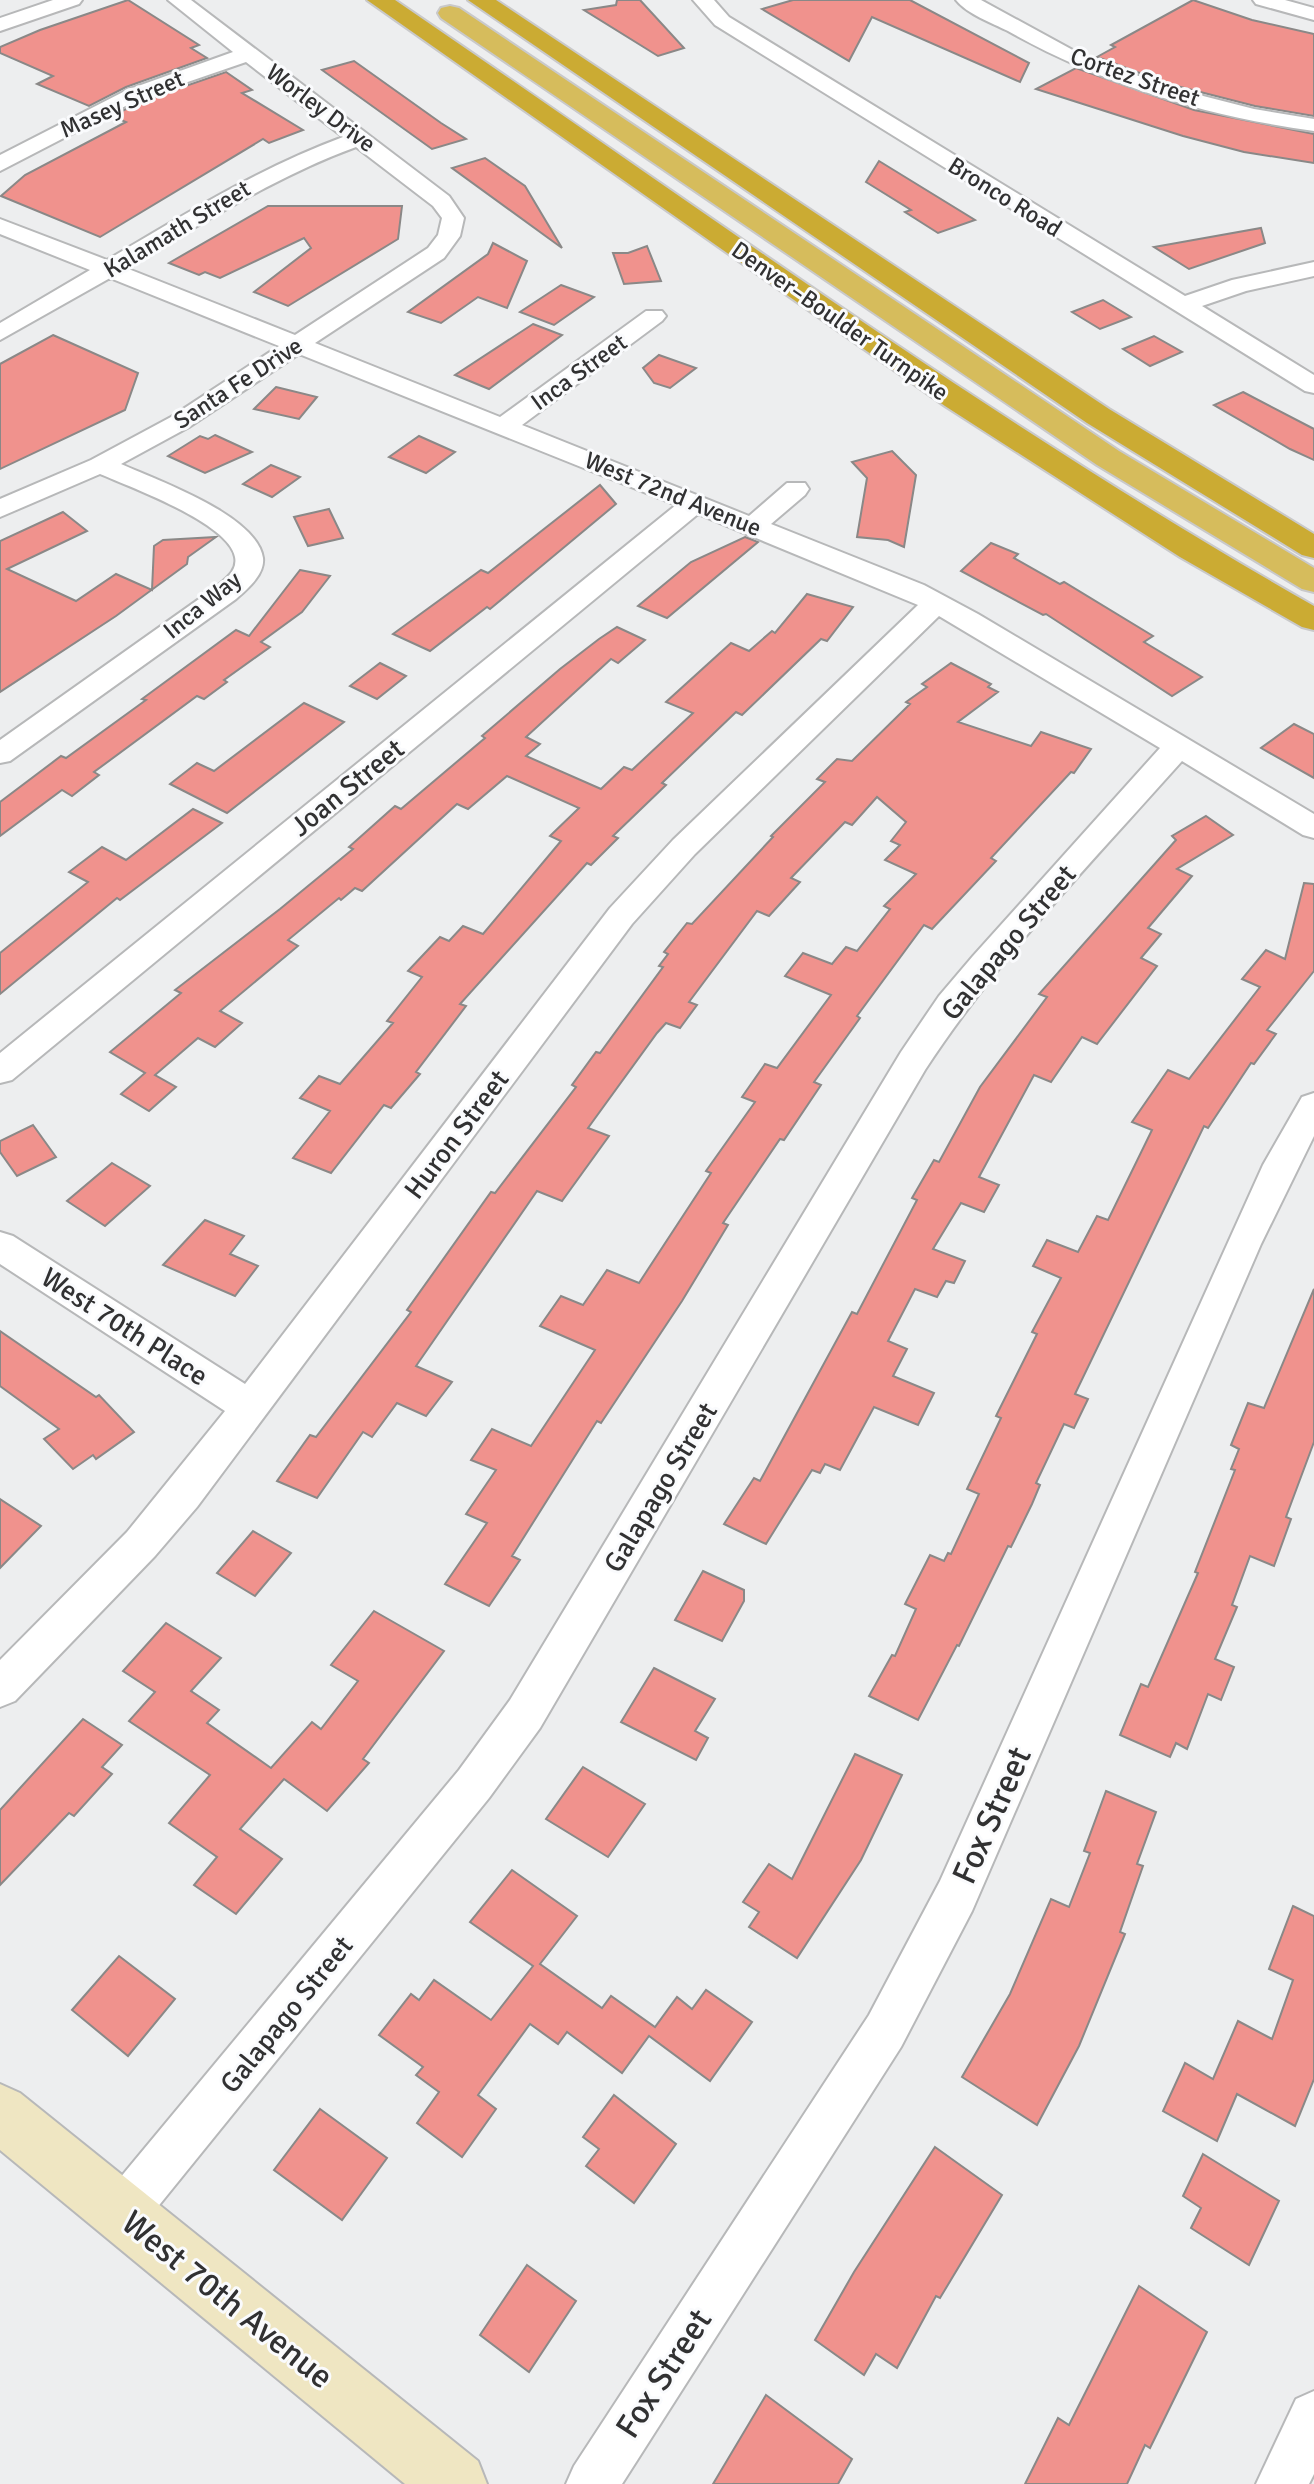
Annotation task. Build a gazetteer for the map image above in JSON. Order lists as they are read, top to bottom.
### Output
{
  "streets": {
    "highway": ["Denver–Boulder Turnpike"],
    "main road": ["West 70th Avenue"],
    "street": [
      "Cortez Street",
      "Masey Street",
      "Worley Drive",
      "Bronco Road",
      "Kalamath Street",
      "Inca Street",
      "Santa Fe Drive",
      "West 72nd Avenue",
      "Inca Way",
      "Joan Street",
      "Galapago Street",
      "Huron Street",
      "West 70th Place",
      "Fox Street"
    ]
  },
  "crossings": [
    ["Masey Street", "Worley Drive"],
    ["Worley Drive", "Kalamath Street"],
    ["Worley Drive", "Santa Fe Drive"],
    ["Kalamath Street", "West 72nd Avenue"],
    ["Inca Street", "West 72nd Avenue"],
    ["Santa Fe Drive", "West 72nd Avenue"],
    ["Santa Fe Drive", "Inca Way"],
    ["West 72nd Avenue", "Joan Street"],
    ["West 72nd Avenue", "Galapago Street"],
    ["West 72nd Avenue", "Huron Street"],
    ["Galapago Street", "West 70th Avenue"],
    ["Huron Street", "West 70th Place"]
  ]
}
